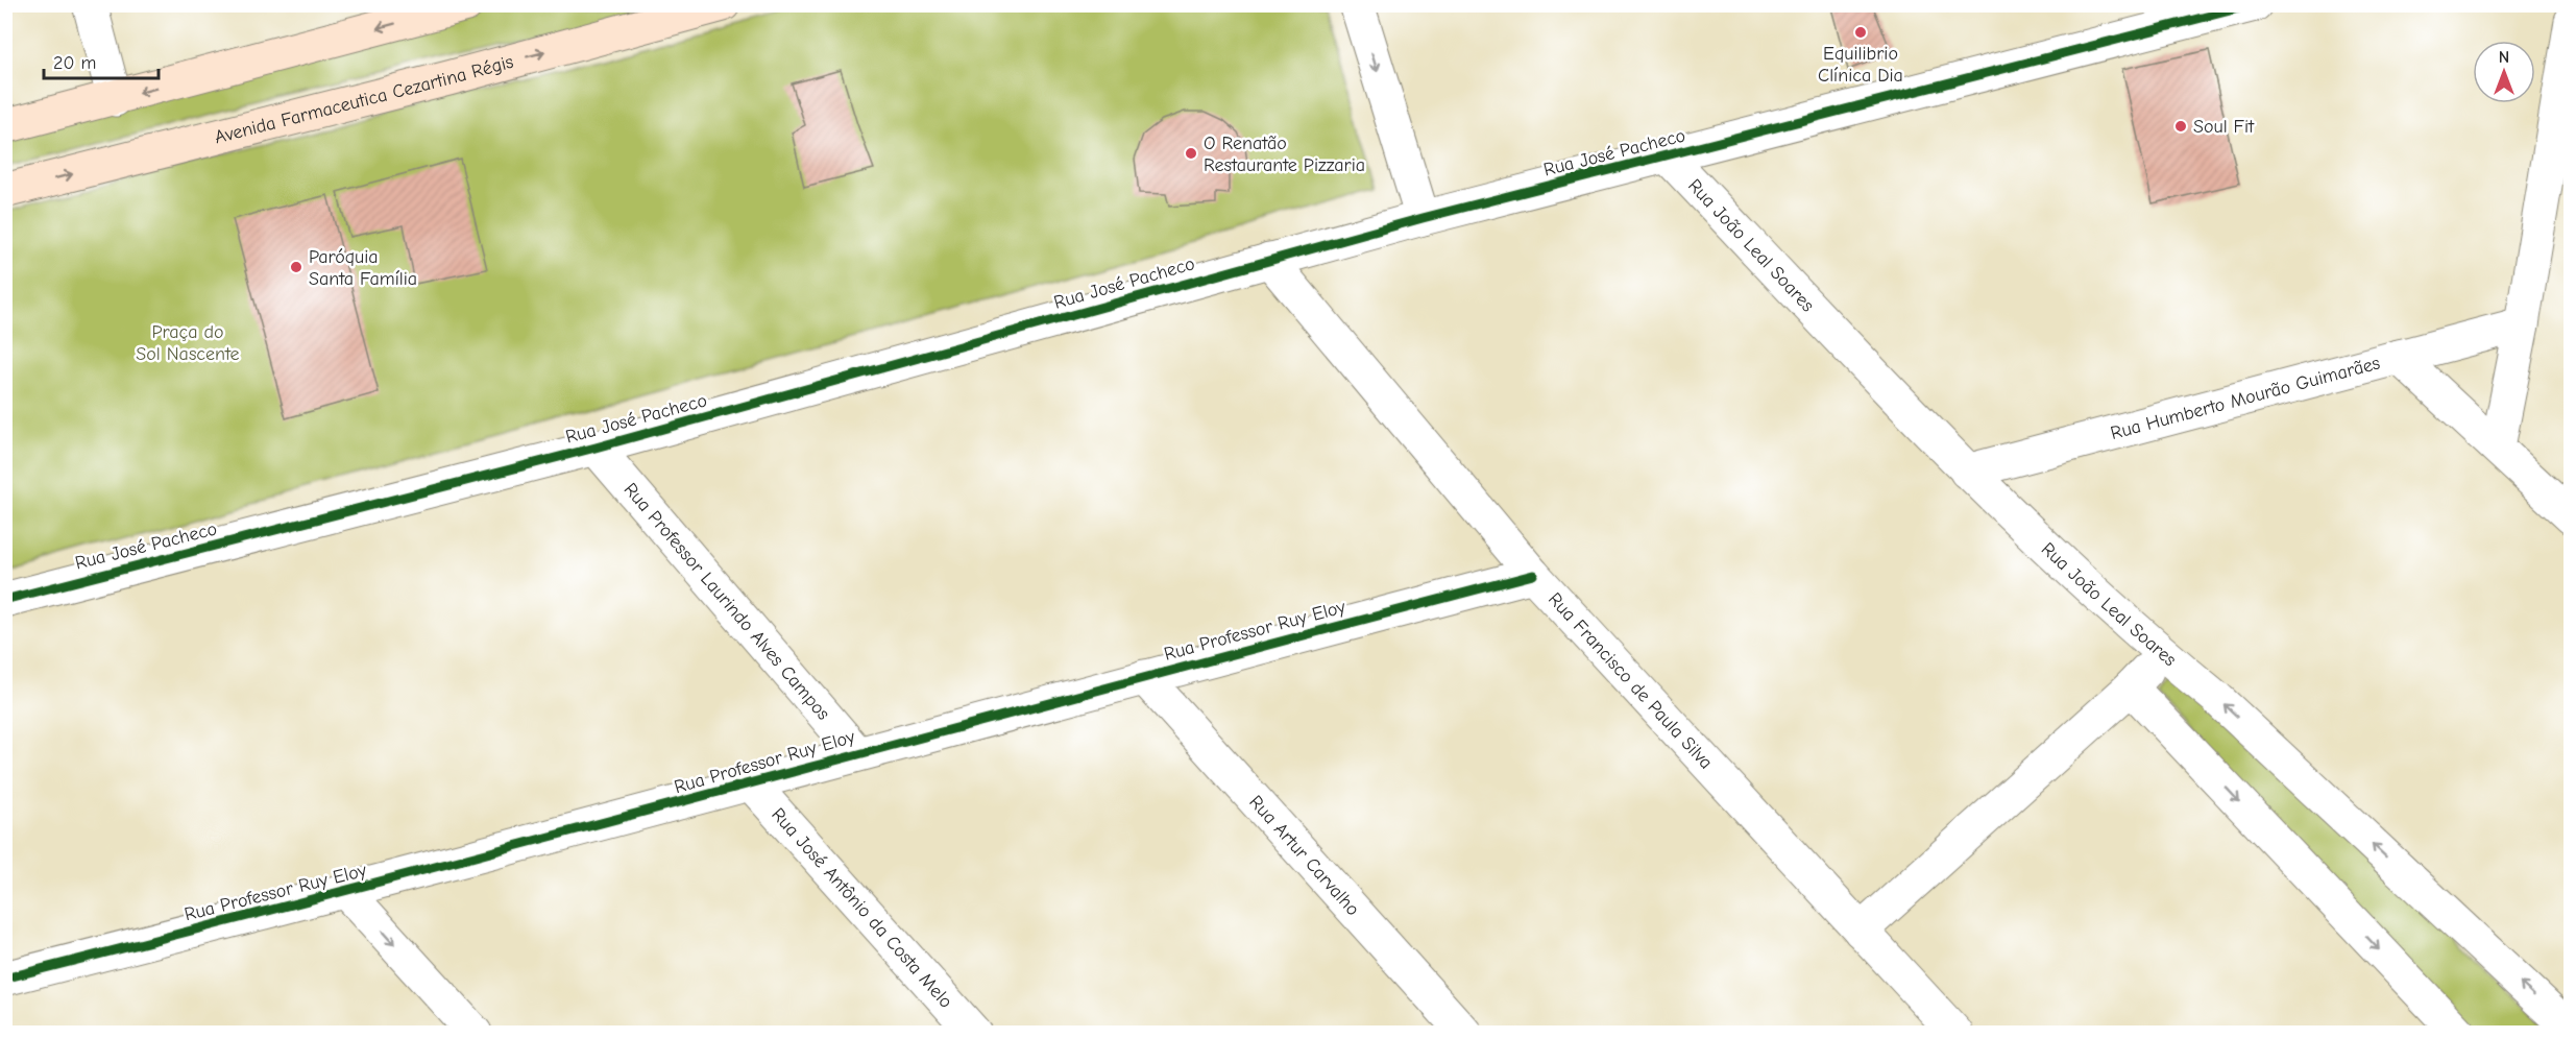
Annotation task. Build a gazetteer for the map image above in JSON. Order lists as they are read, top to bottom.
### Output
{
  "streets": {
    "street": [
      "Avenida Farmaceutica Cezartina Régis",
      "Rua José Pacheco",
      "Rua João Leal Soares",
      "Rua Humberto Mourão Guimarães",
      "Rua Professor Laurindo Alves Campos",
      "Rua Professor Ruy Eloy",
      "Rua Francisco de Paula Silva",
      "Rua Artur Carvalho",
      "Rua José Antônio da Costa Melo"
    ]
  },
  "crossings": [
    ["Rua José Pacheco", "Rua João Leal Soares"],
    ["Rua José Pacheco", "Rua Professor Laurindo Alves Campos"],
    ["Rua José Pacheco", "Rua Francisco de Paula Silva"],
    ["Rua João Leal Soares", "Rua Humberto Mourão Guimarães"],
    ["Rua Professor Laurindo Alves Campos", "Rua Professor Ruy Eloy"],
    ["Rua Professor Ruy Eloy", "Rua Francisco de Paula Silva"],
    ["Rua Professor Ruy Eloy", "Rua Artur Carvalho"],
    ["Rua Professor Ruy Eloy", "Rua José Antônio da Costa Melo"]
  ],
  "parks": ["Praça do Sol Nascente"],
  "places": [
    "Equilibrio Clínica Dia",
    "Soul Fit",
    "O Renatão Restaurante Pizzaria",
    "Paróquia Santa Família"
  ],
  "scale_bar": "20 m",
  "north": "top"
}
